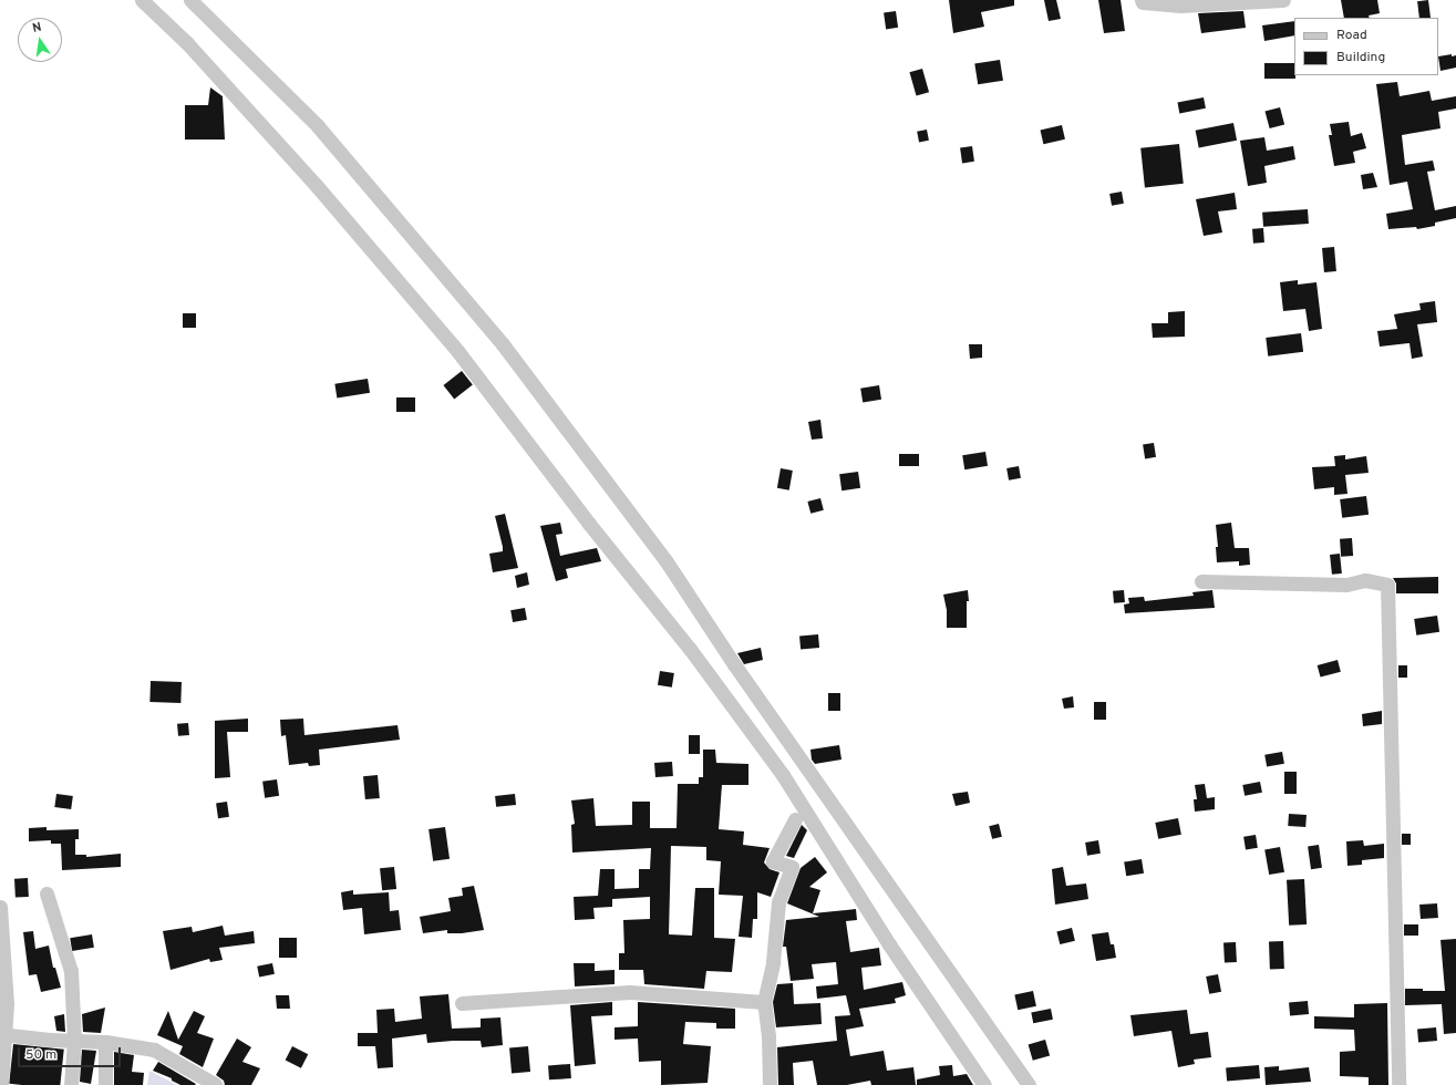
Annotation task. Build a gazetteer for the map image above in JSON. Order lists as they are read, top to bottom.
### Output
{
  "legend": ["Road", "Building"],
  "scale_bar": "50 m",
  "north": "top"
}
